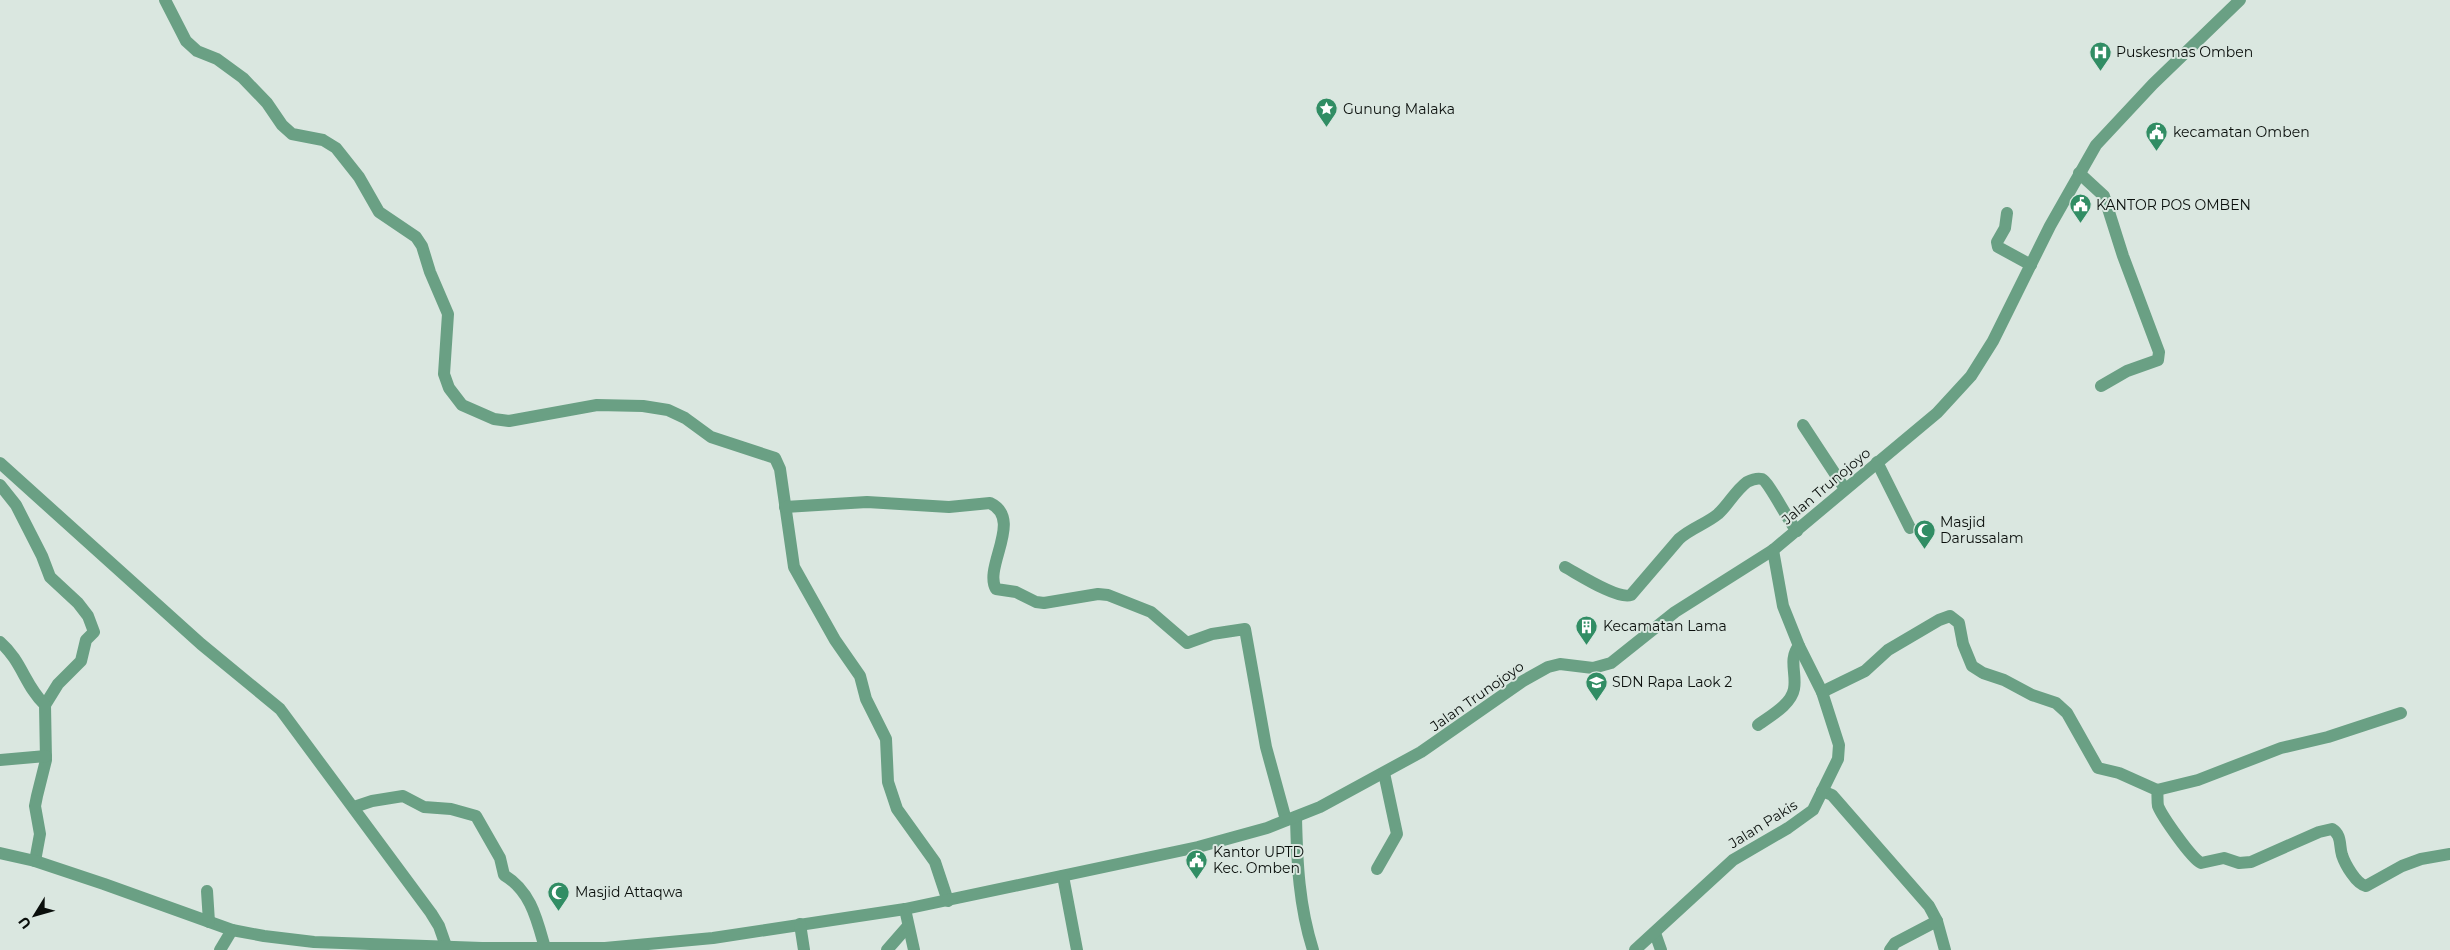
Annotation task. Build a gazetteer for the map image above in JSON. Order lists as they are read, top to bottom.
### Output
{
  "streets": {
    "street": ["Jalan Trunojoyo", "Jalan Pakis"]
  },
  "crossings": [
    ["Jalan Trunojoyo", "Jalan Pakis"]
  ],
  "places": {
    "hospital": ["Puskesmas Omben"],
    "place": ["Gunung Malaka"],
    "public building": ["kecamatan Omben", "KANTOR POS OMBEN", "Kantor UPTD Kec. Omben"],
    "mosque": ["Masjid Darussalam", "Masjid Attaqwa"],
    "building": ["Kecamatan Lama"],
    "school or university": ["SDN Rapa Laok 2"]
  },
  "north": "bottom left"
}
